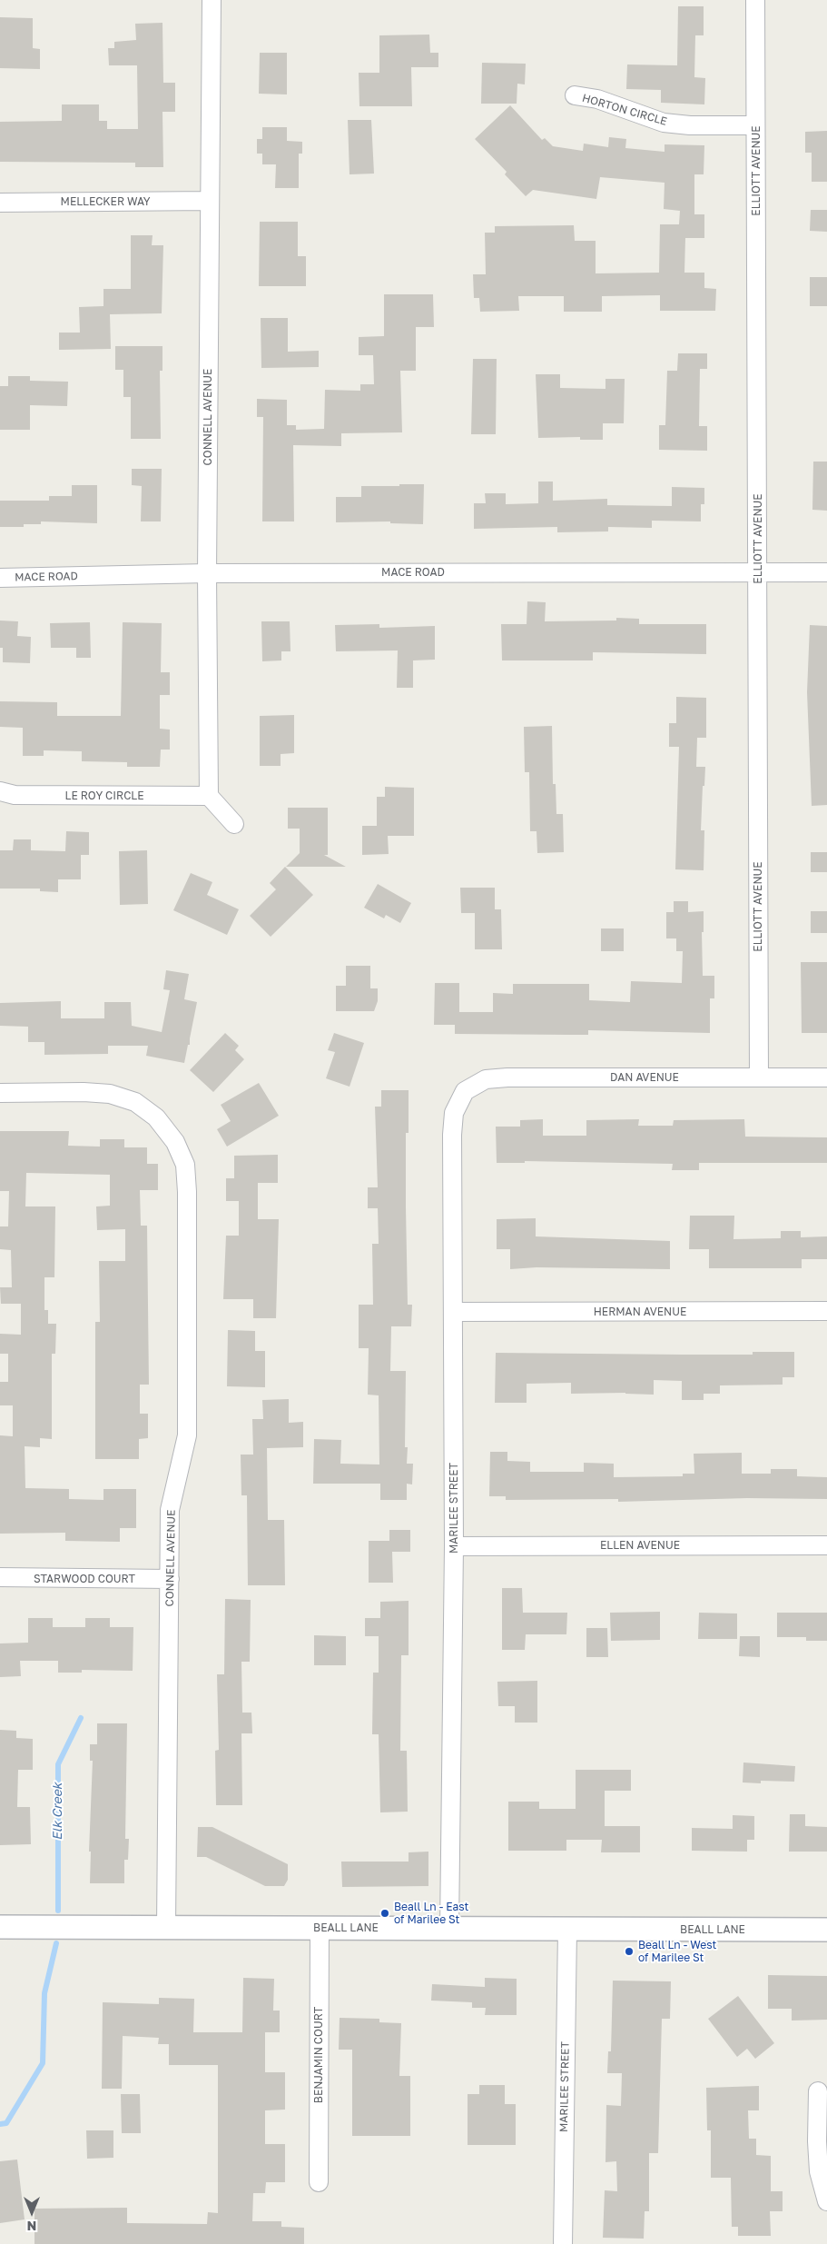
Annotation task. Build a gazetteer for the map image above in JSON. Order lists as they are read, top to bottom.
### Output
{
  "streets": {
    "street": [
      "HORTON CIRCLE",
      "ELLIOTT AVENUE",
      "MELLECKER WAY",
      "CONNELL AVENUE",
      "MACE ROAD",
      "LE ROY CIRCLE",
      "DAN AVENUE",
      "HERMAN AVENUE",
      "MARILEE STREET",
      "ELLEN AVENUE",
      "STARWOOD COURT",
      "BEALL LANE",
      "BENJAMIN COURT"
    ]
  },
  "crossings": [
    ["HORTON CIRCLE", "ELLIOTT AVENUE"],
    ["ELLIOTT AVENUE", "MACE ROAD"],
    ["ELLIOTT AVENUE", "DAN AVENUE"],
    ["MELLECKER WAY", "CONNELL AVENUE"],
    ["CONNELL AVENUE", "MACE ROAD"],
    ["CONNELL AVENUE", "LE ROY CIRCLE"],
    ["CONNELL AVENUE", "STARWOOD COURT"],
    ["CONNELL AVENUE", "BEALL LANE"],
    ["DAN AVENUE", "MARILEE STREET"],
    ["HERMAN AVENUE", "MARILEE STREET"],
    ["MARILEE STREET", "ELLEN AVENUE"],
    ["MARILEE STREET", "BEALL LANE"],
    ["BEALL LANE", "BENJAMIN COURT"]
  ],
  "water": ["Elk Creek"],
  "places": ["Beall Ln - East of Marilee St", "Beall Ln - West of Marilee St"],
  "north": "bottom"
}
